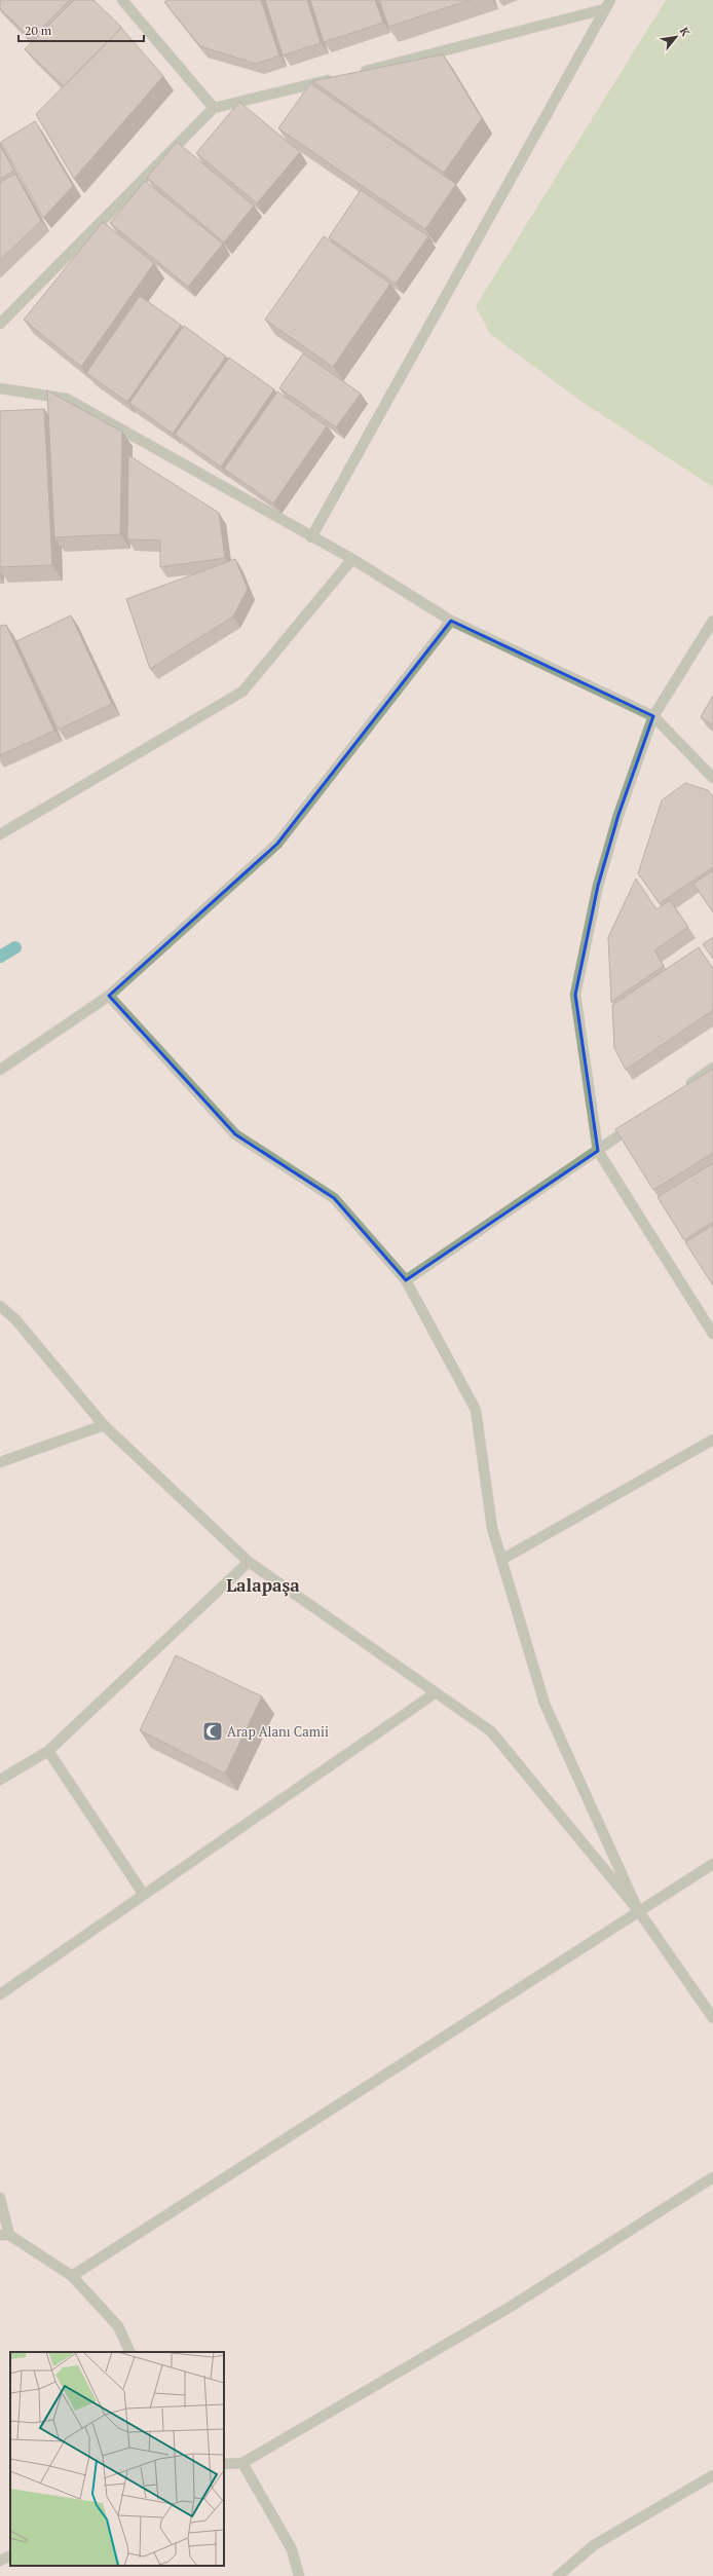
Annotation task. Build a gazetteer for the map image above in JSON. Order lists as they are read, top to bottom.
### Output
{
  "districts": ["Lalapaşa"],
  "places": {
    "mosque": ["Arap Alanı Camii"]
  },
  "scale_bar": "20 m",
  "north": "top right"
}
